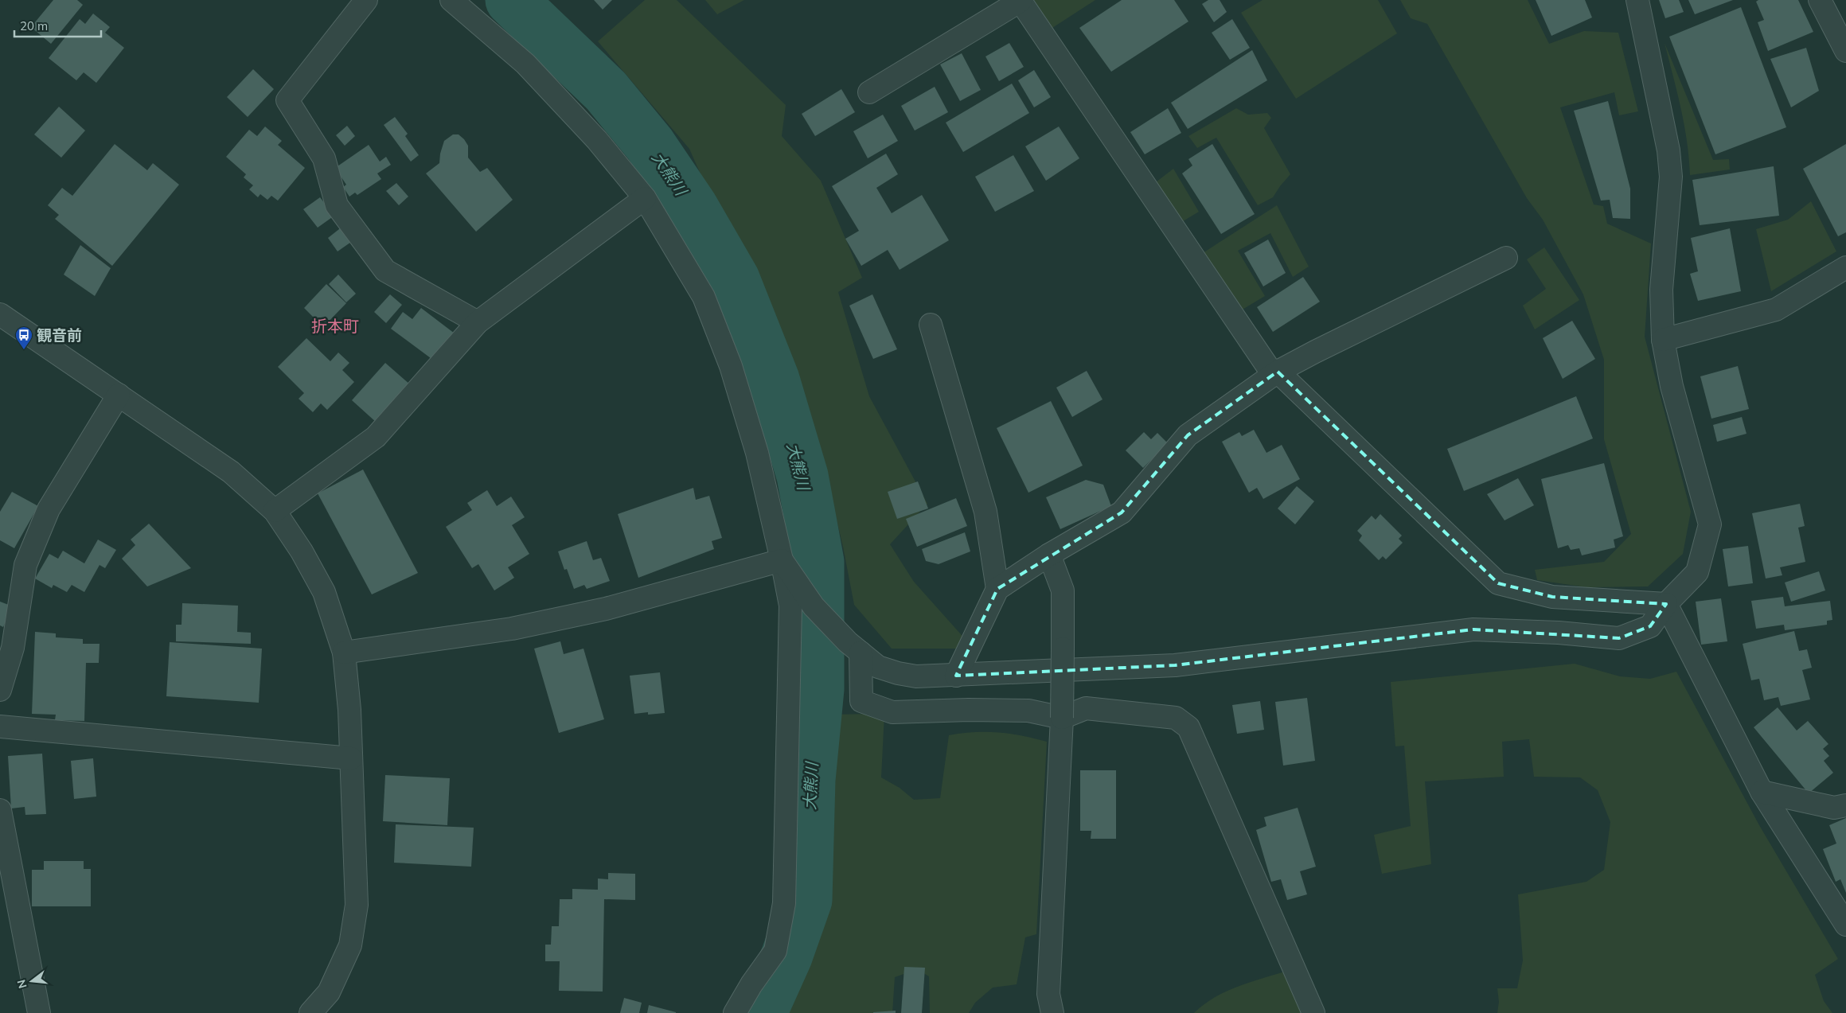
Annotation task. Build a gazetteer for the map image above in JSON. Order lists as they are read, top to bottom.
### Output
{
  "districts": ["折本町"],
  "water": ["大熊川"],
  "places": {
    "bus stop": ["観音前"]
  },
  "scale_bar": "20 m",
  "north": "left"
}
